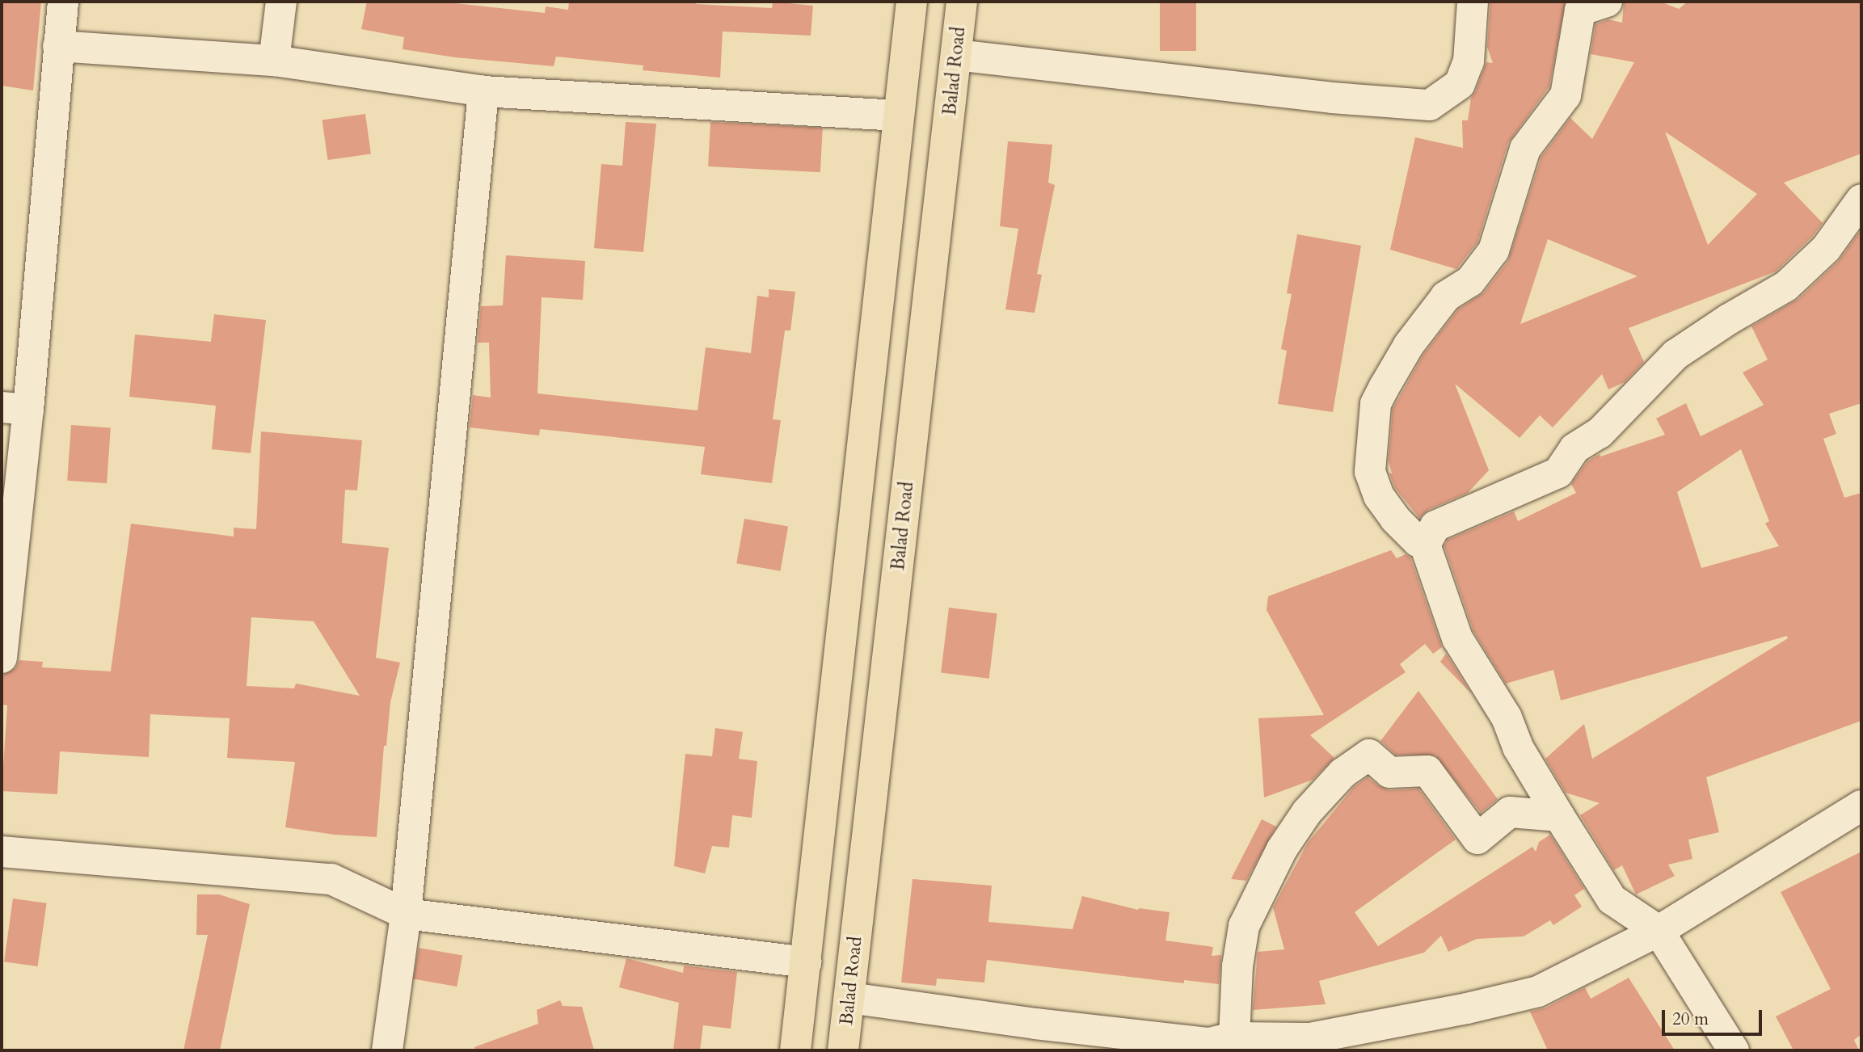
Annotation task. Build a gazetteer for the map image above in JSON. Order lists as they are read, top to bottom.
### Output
{
  "streets": {
    "highway": ["Balad Road"]
  },
  "scale_bar": "20 m"
}
